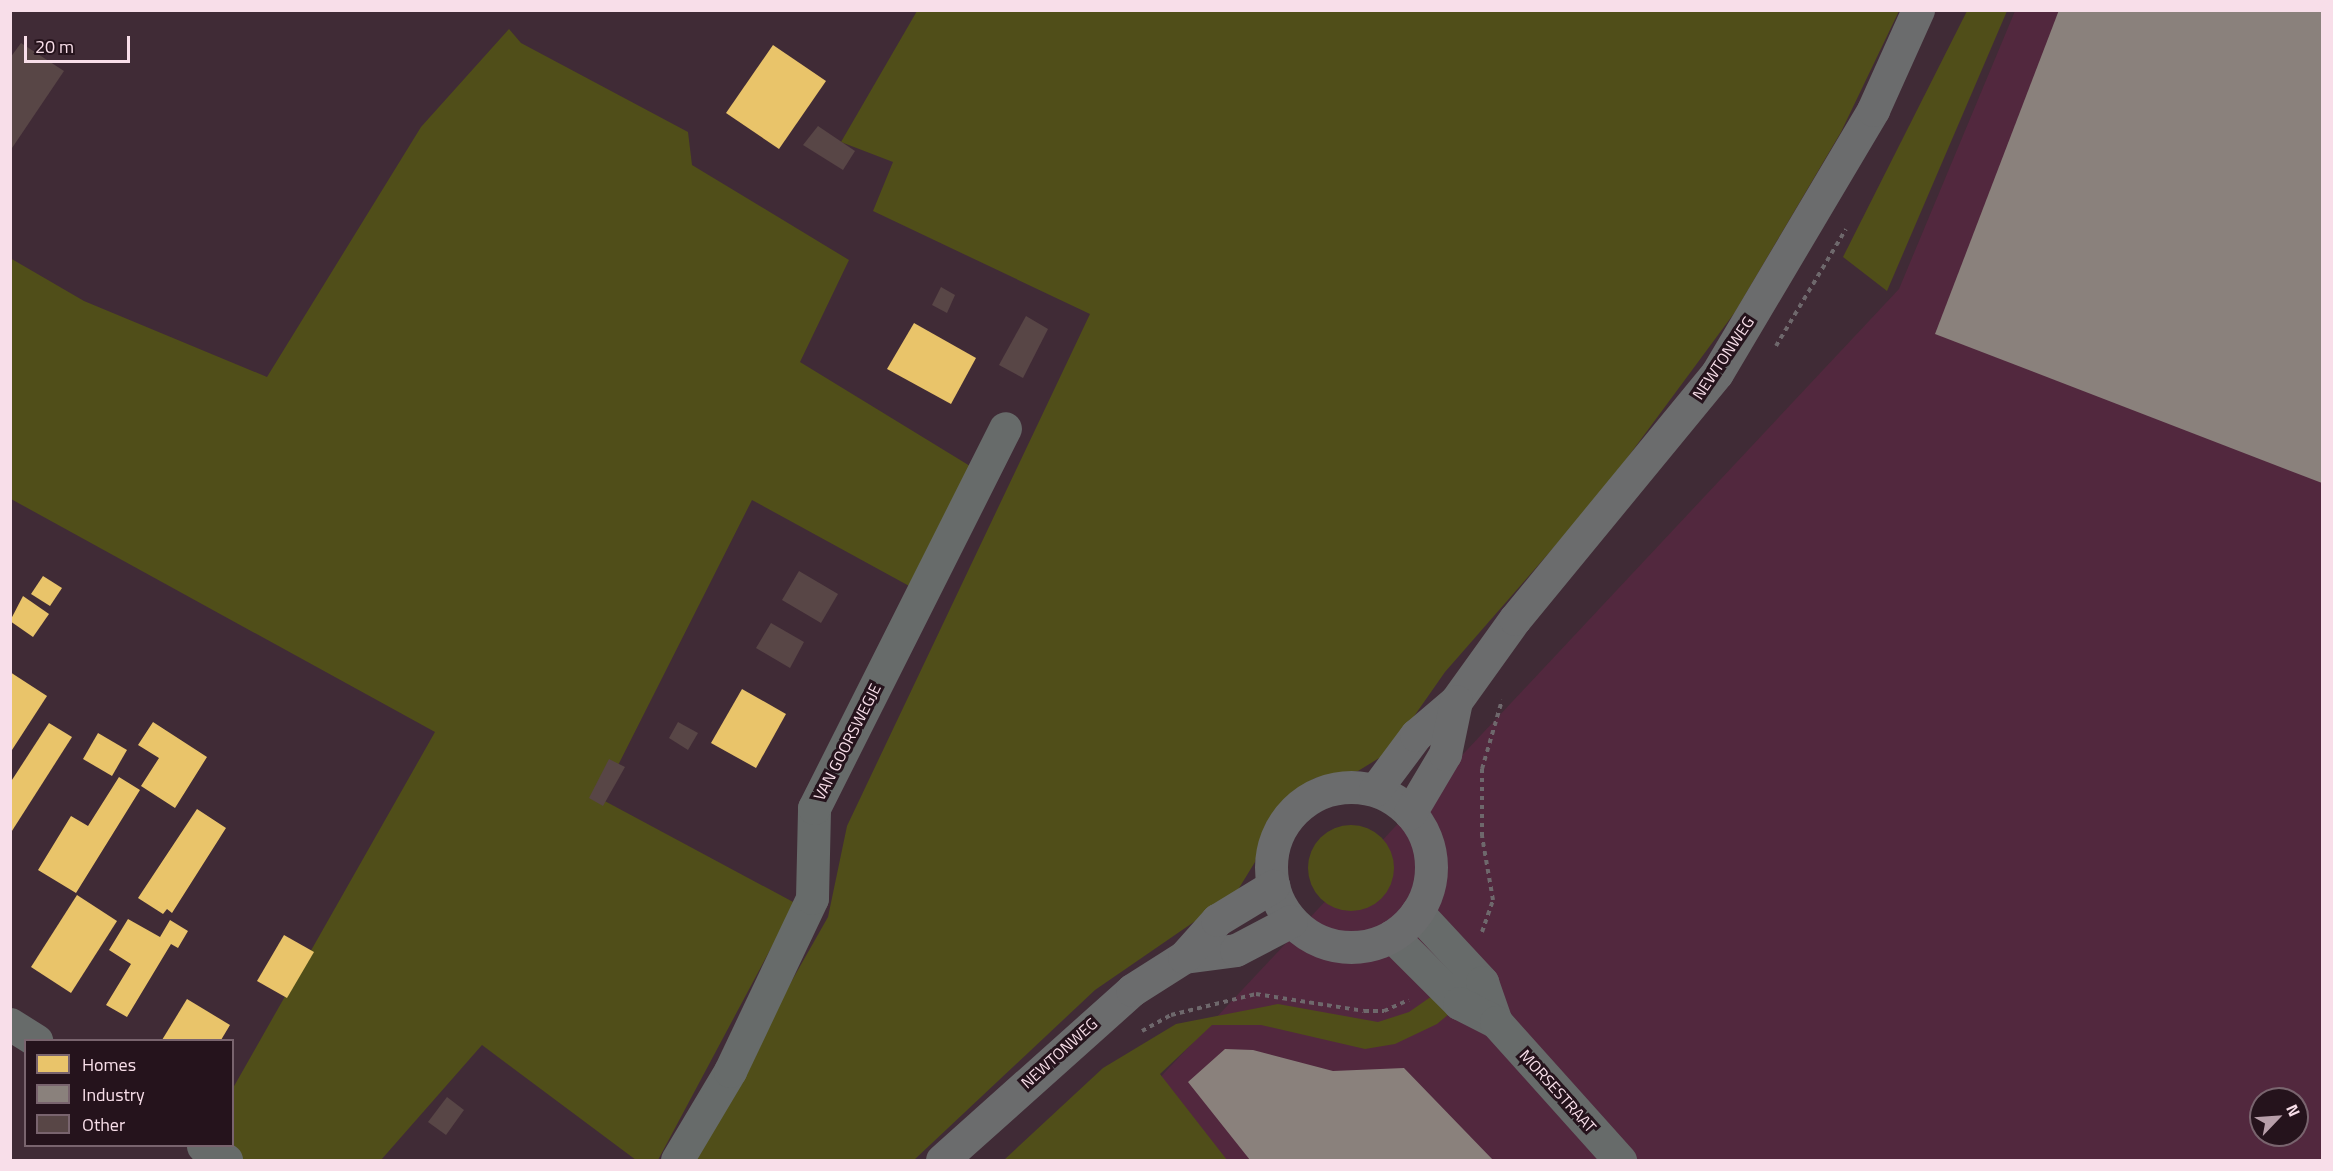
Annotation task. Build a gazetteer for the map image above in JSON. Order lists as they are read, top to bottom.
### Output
{
  "streets": {
    "main road": ["NEWTONWEG"],
    "street": ["VAN GOORSWEGJE", "MORSESTRAAT"]
  },
  "crossings": [
    ["NEWTONWEG", "MORSESTRAAT"]
  ],
  "legend": ["Homes", "Industry", "Other"],
  "scale_bar": "20 m",
  "north": "top right"
}
